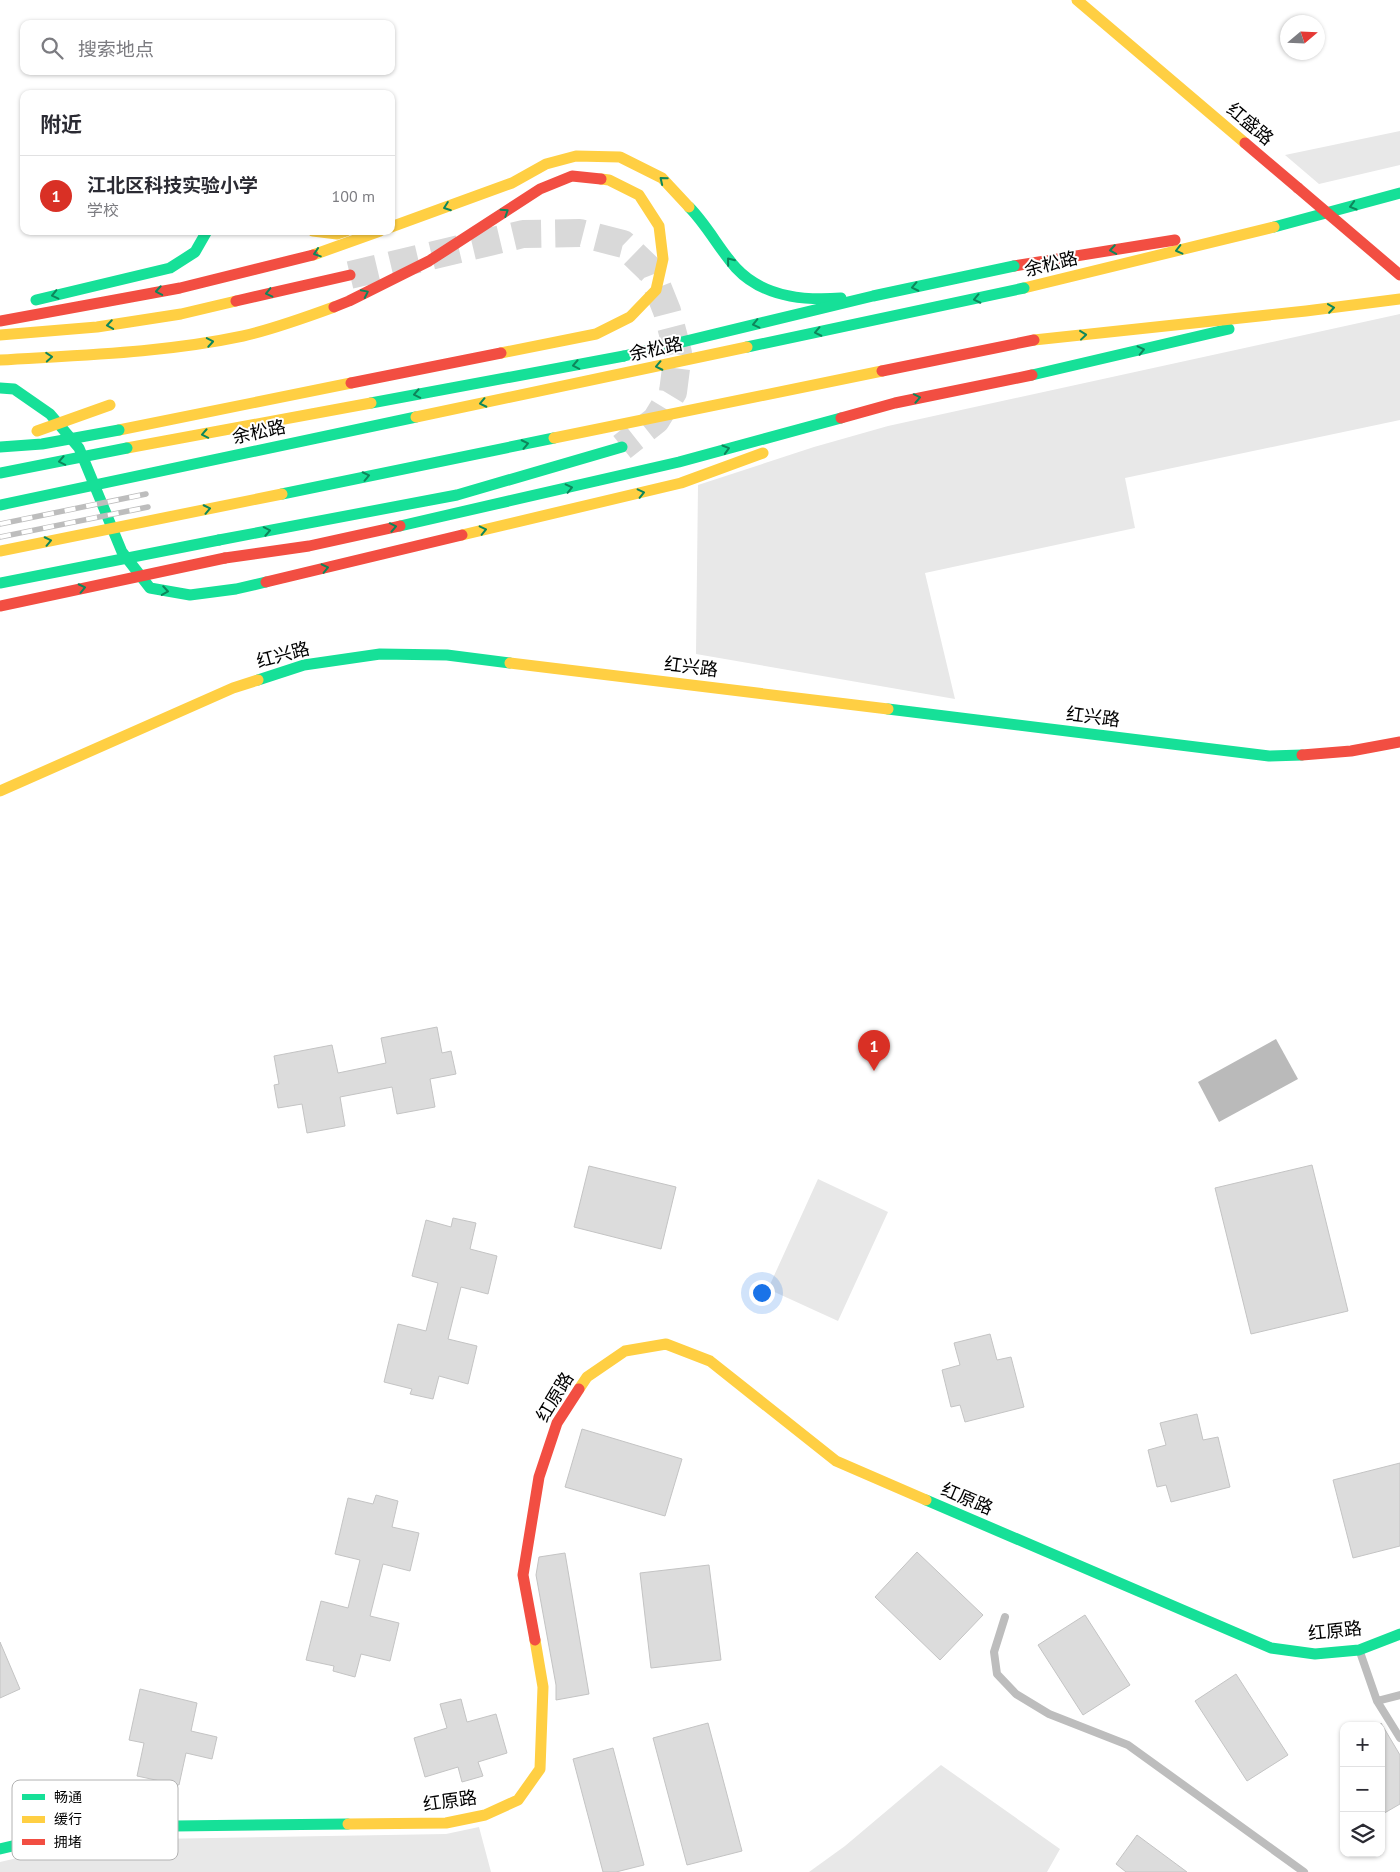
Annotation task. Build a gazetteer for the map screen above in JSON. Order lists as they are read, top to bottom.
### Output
{
  "streets": {
    "main road": [
      "红盛路",
      "余松路",
      "红兴路",
      "红原路"
    ]
  },
  "legend": ["畅通", "缓行", "拥堵"],
  "north": "right",
  "page": {
    "search": "搜索地点",
    "heading": "附近",
    "list": [
      {
        "mark": "1",
        "name": "江北区科技实验小学",
        "note": "学校",
        "value": "100 m"
      }
    ],
    "pins": "1",
    "map_buttons": ["+", "−"]
  }
}
